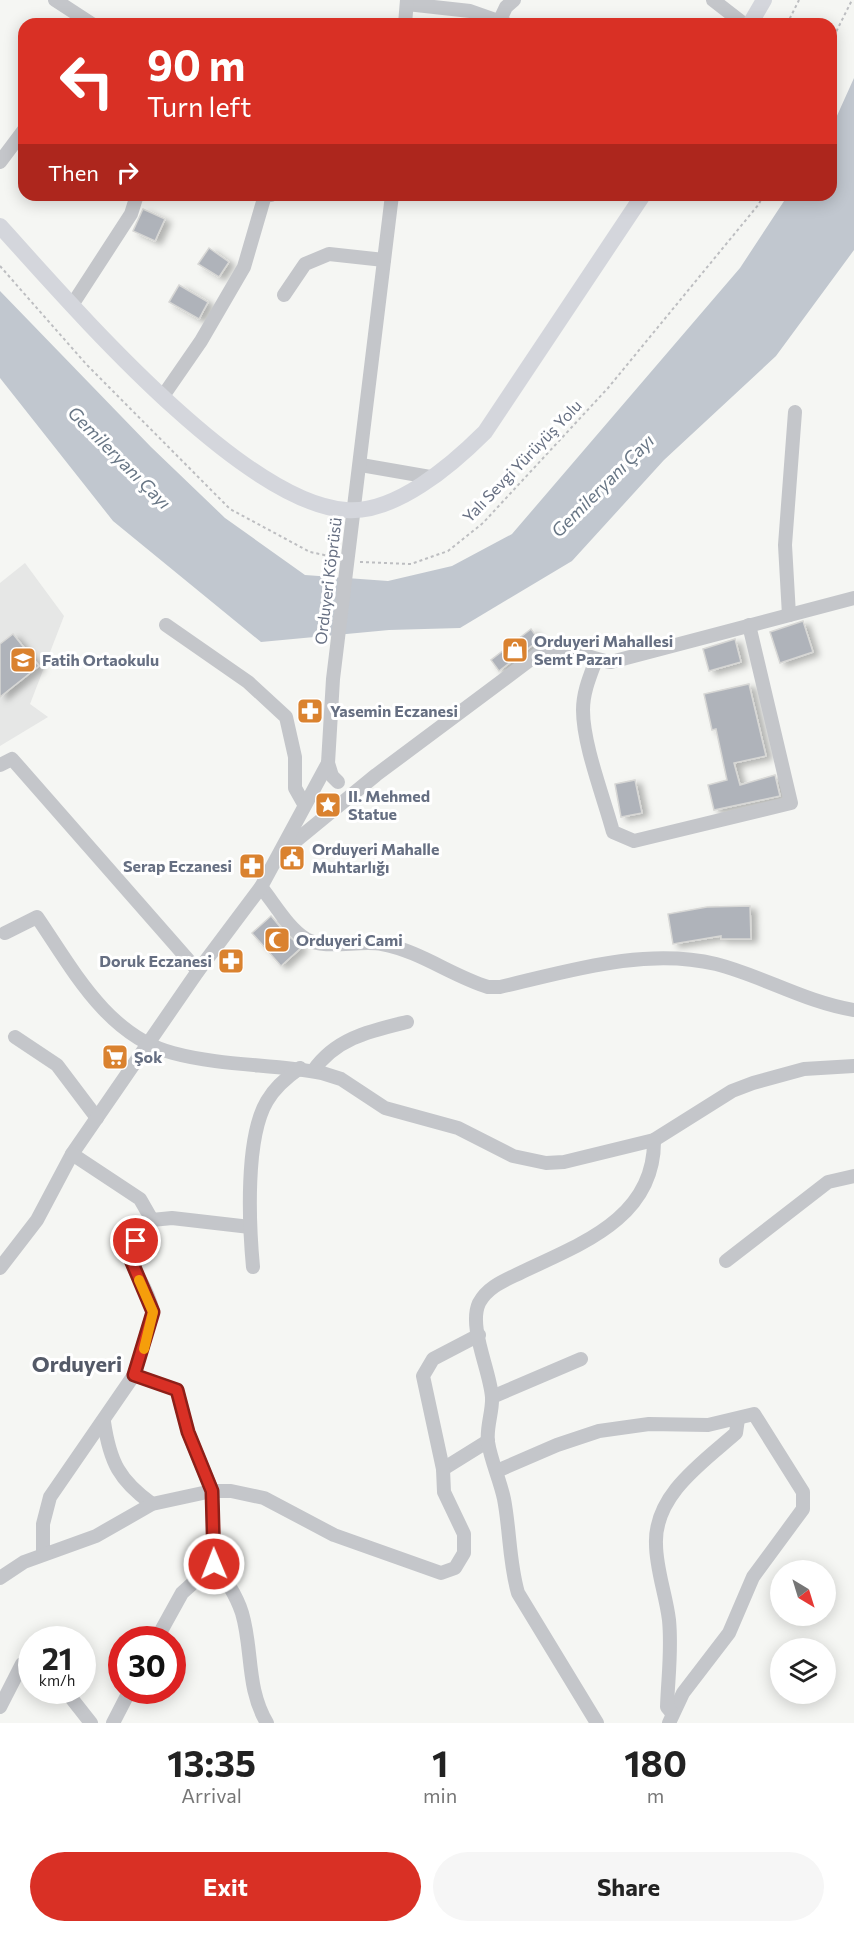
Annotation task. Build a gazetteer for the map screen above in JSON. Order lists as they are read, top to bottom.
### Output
{
  "streets": {
    "street": ["Orduyeri Köprüsü"],
    "path": ["Yalı Sevgi Yürüyüş Yolu"]
  },
  "districts": ["Orduyeri"],
  "water": ["Gemileryanı Çayı"],
  "places": {
    "shop": ["Orduyeri Mahallesi Semt Pazarı"],
    "school or university": ["Fatih Ortaokulu"],
    "pharmacy": ["Yasemin Eczanesi", "Serap Eczanesi", "Doruk Eczanesi"],
    "place": ["II. Mehmed Statue"],
    "public building": ["Orduyeri Mahalle Muhtarlığı"],
    "mosque": ["Orduyeri Cami"],
    "supermarket": ["Şok"]
  },
  "north": "bottom right",
  "page": {
    "turn": ["90 m", "Turn left"],
    "then": "Then",
    "speed": "21 km/h",
    "limit": "30",
    "eta": [
      "13:35",
      "Arrival",
      "1",
      "min",
      "180",
      "m"
    ],
    "buttons": ["Exit", "Share"]
  }
}
